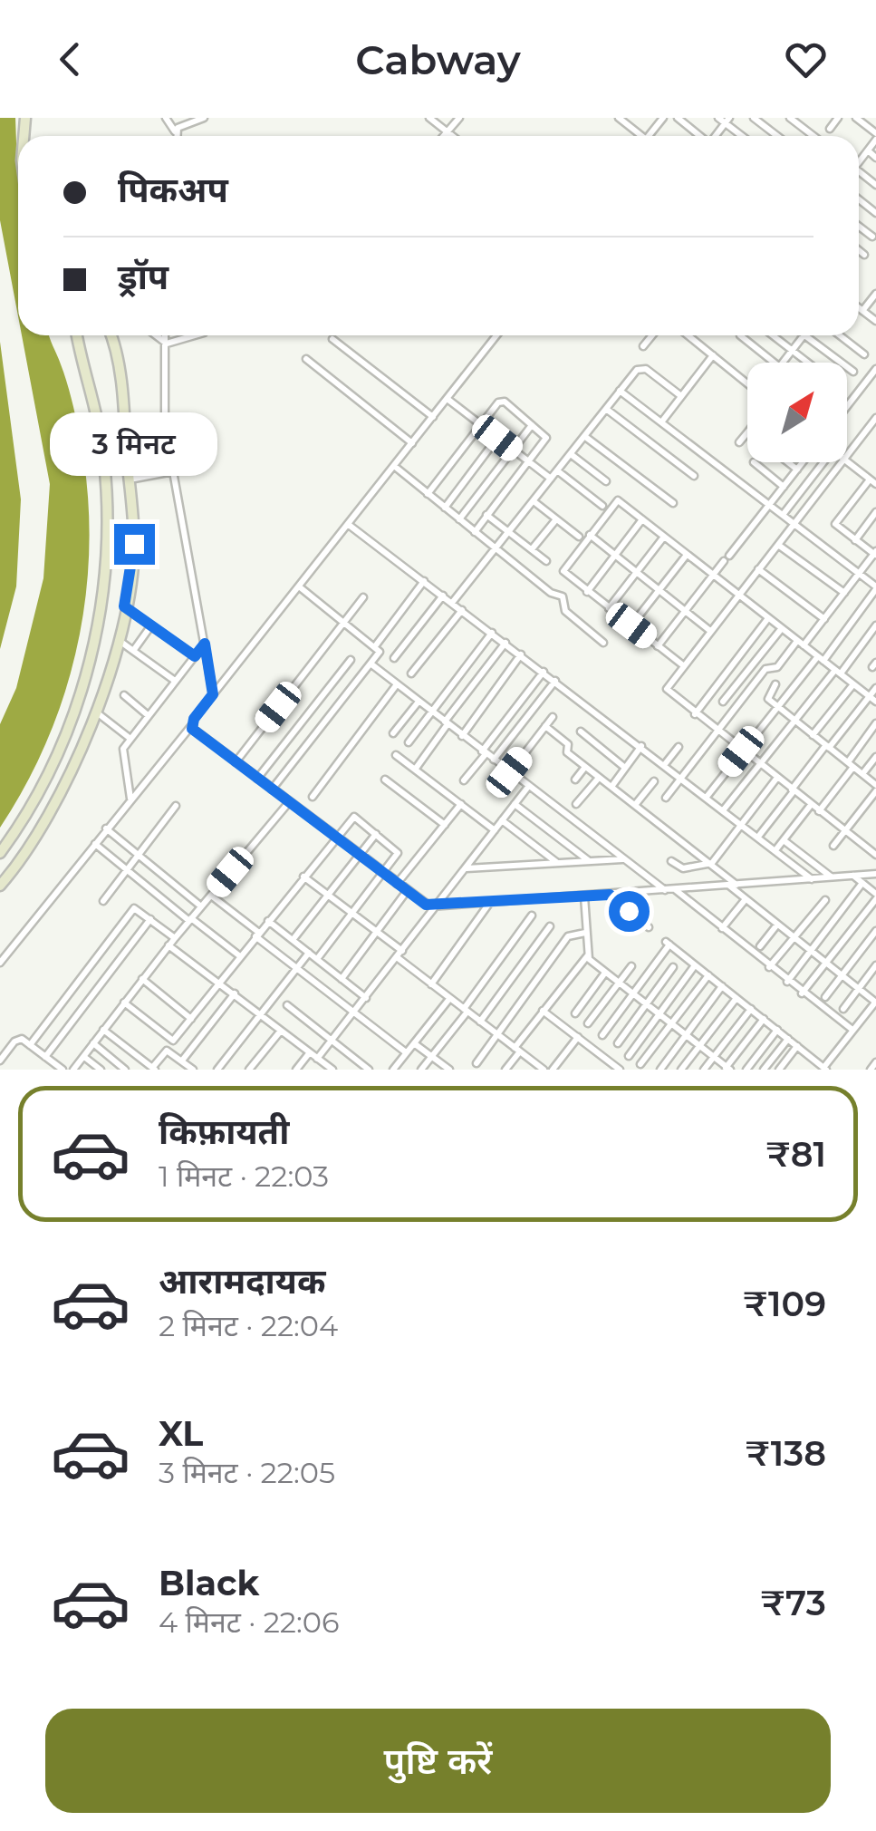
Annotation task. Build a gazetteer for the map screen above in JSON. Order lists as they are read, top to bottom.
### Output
{
  "north": "top right",
  "page": {
    "header": "Cabway",
    "banner": ["पिकअप", "ड्रॉप"],
    "bubble": "3 मिनट",
    "list": [
      {
        "name": "किफ़ायती",
        "note": "1 मिनट · 22:03",
        "value": "₹81"
      },
      {
        "name": "आरामदायक",
        "note": "2 मिनट · 22:04",
        "value": "₹109"
      },
      {
        "name": "XL",
        "note": "3 मिनट · 22:05",
        "value": "₹138"
      },
      {
        "name": "Black",
        "note": "4 मिनट · 22:06",
        "value": "₹73"
      }
    ],
    "buttons": "पुष्टि करें"
  }
}
